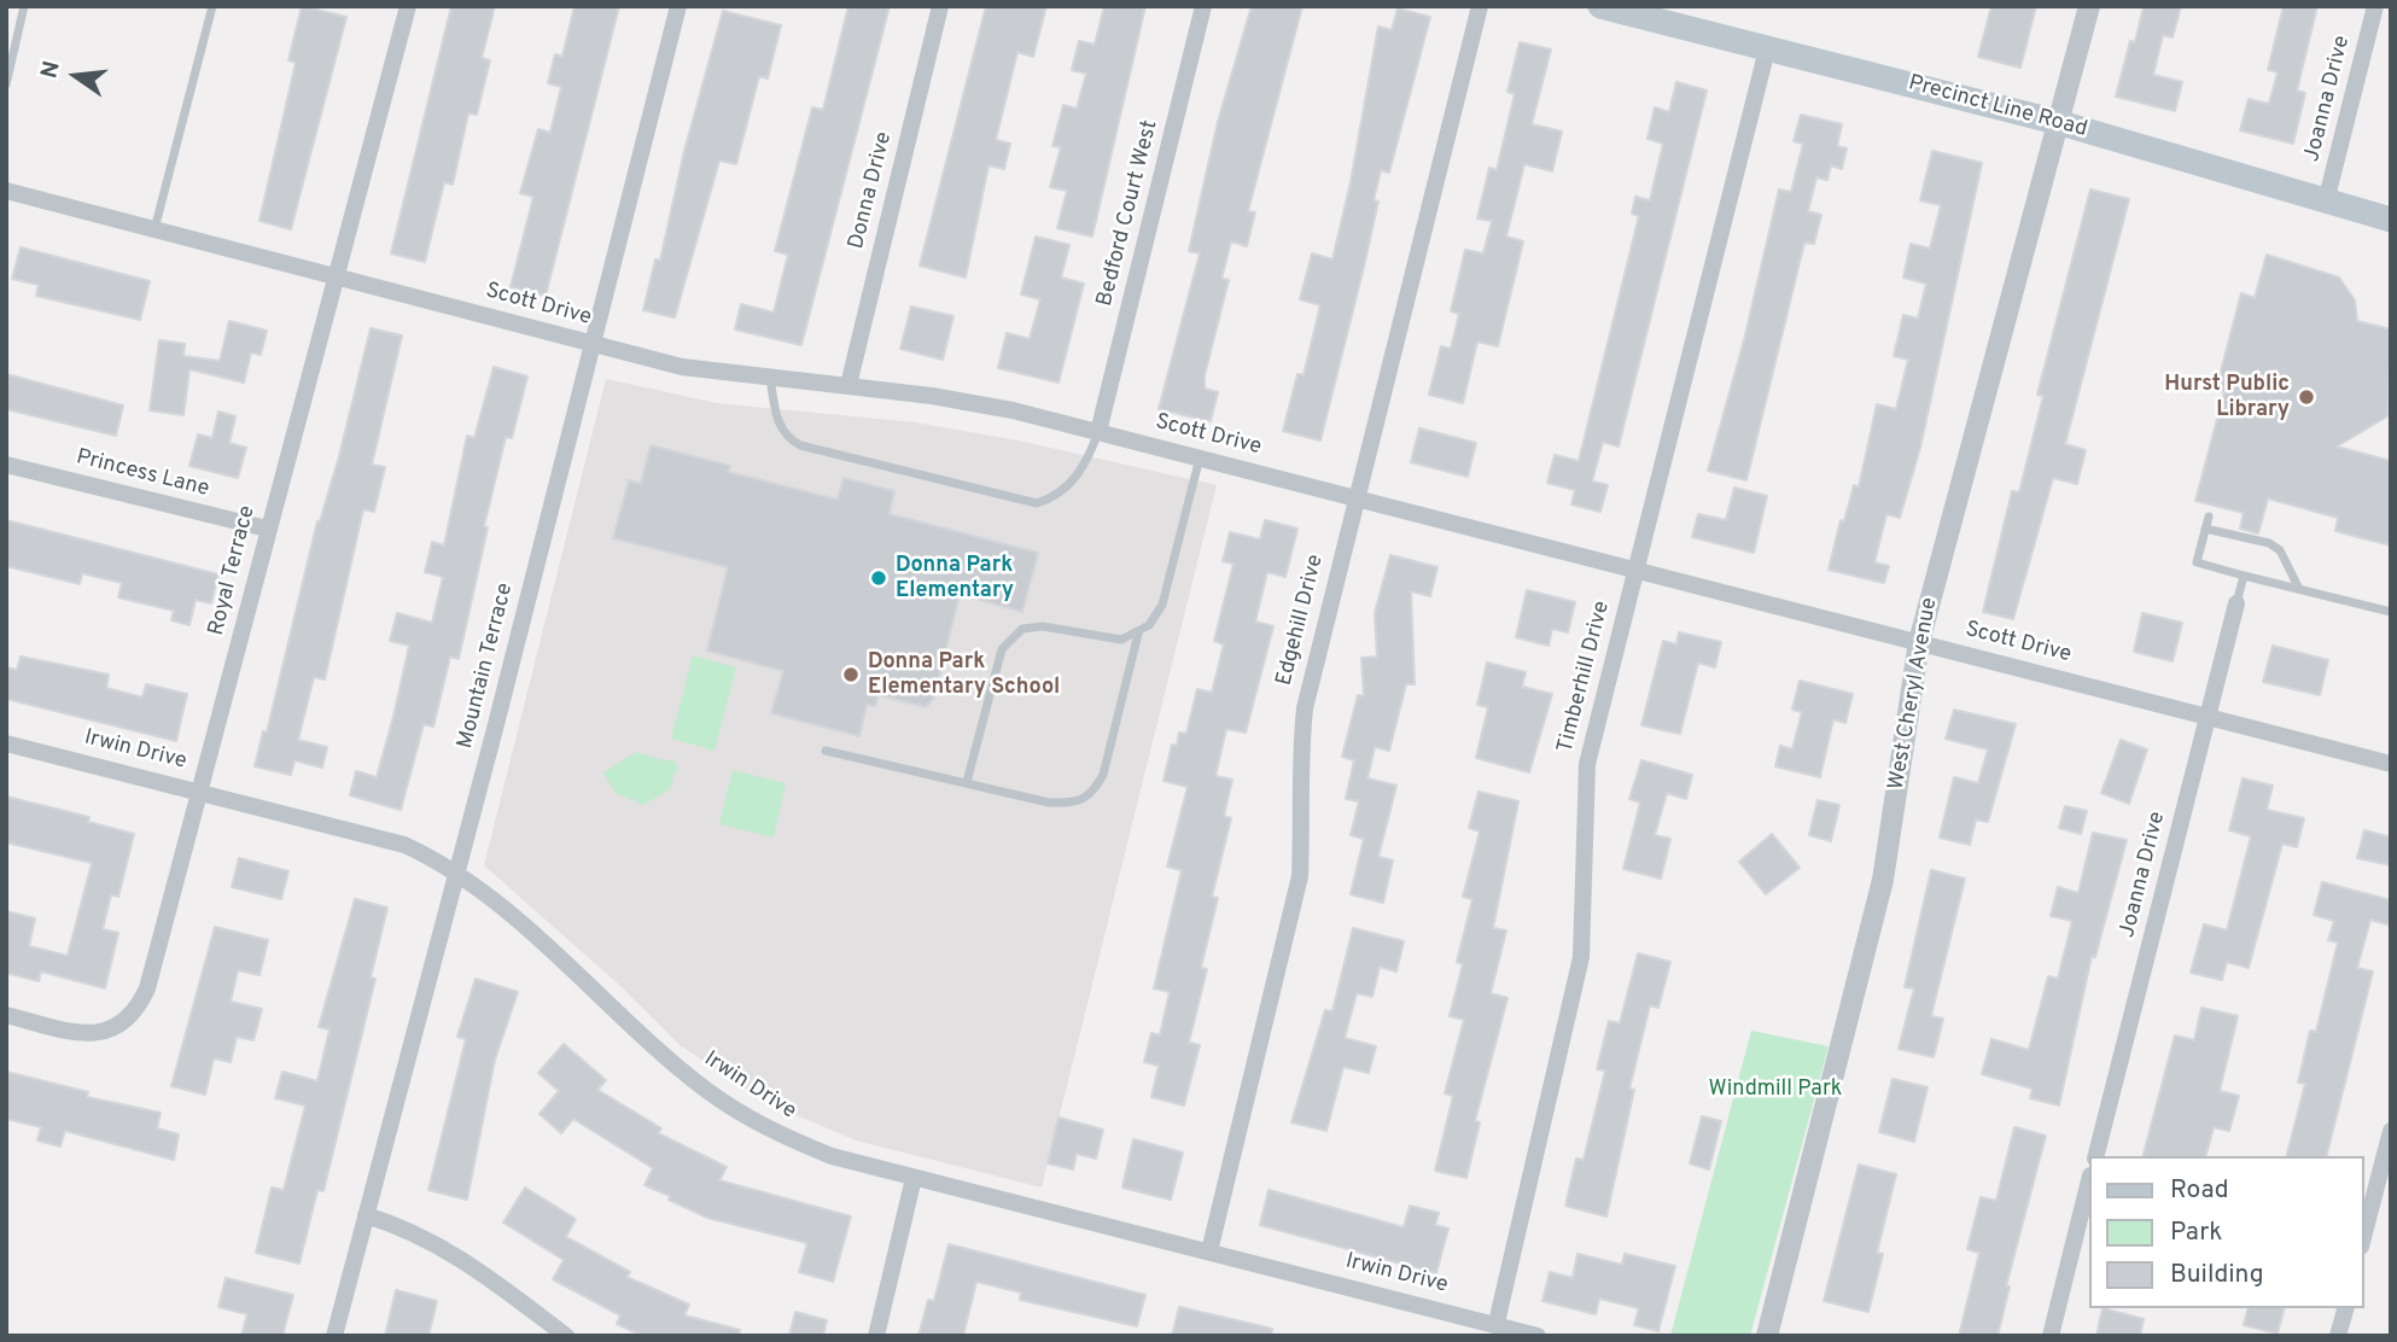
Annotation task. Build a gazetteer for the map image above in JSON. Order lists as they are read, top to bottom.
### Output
{
  "streets": {
    "main road": ["Precinct Line Road"],
    "street": [
      "Joanna Drive",
      "Donna Drive",
      "Bedford Court West",
      "Scott Drive",
      "Princess Lane",
      "Royal Terrace",
      "Edgehill Drive",
      "Mountain Terrace",
      "Timberhill Drive",
      "West Cheryl Avenue",
      "Irwin Drive"
    ]
  },
  "crossings": [
    ["Joanna Drive", "Precinct Line Road"],
    ["Joanna Drive", "Scott Drive"],
    ["Precinct Line Road", "Timberhill Drive"],
    ["Precinct Line Road", "West Cheryl Avenue"],
    ["Donna Drive", "Scott Drive"],
    ["Bedford Court West", "Scott Drive"],
    ["Scott Drive", "Royal Terrace"],
    ["Scott Drive", "Edgehill Drive"],
    ["Scott Drive", "Mountain Terrace"],
    ["Scott Drive", "Timberhill Drive"],
    ["Scott Drive", "West Cheryl Avenue"],
    ["Princess Lane", "Royal Terrace"],
    ["Royal Terrace", "Irwin Drive"],
    ["Edgehill Drive", "Irwin Drive"],
    ["Mountain Terrace", "Irwin Drive"],
    ["Timberhill Drive", "Irwin Drive"]
  ],
  "parks": ["Windmill Park"],
  "places": ["Hurst Public Library", "Donna Park Elementary", "Donna Park Elementary School"],
  "legend": ["Road", "Park", "Building"],
  "north": "left"
}
